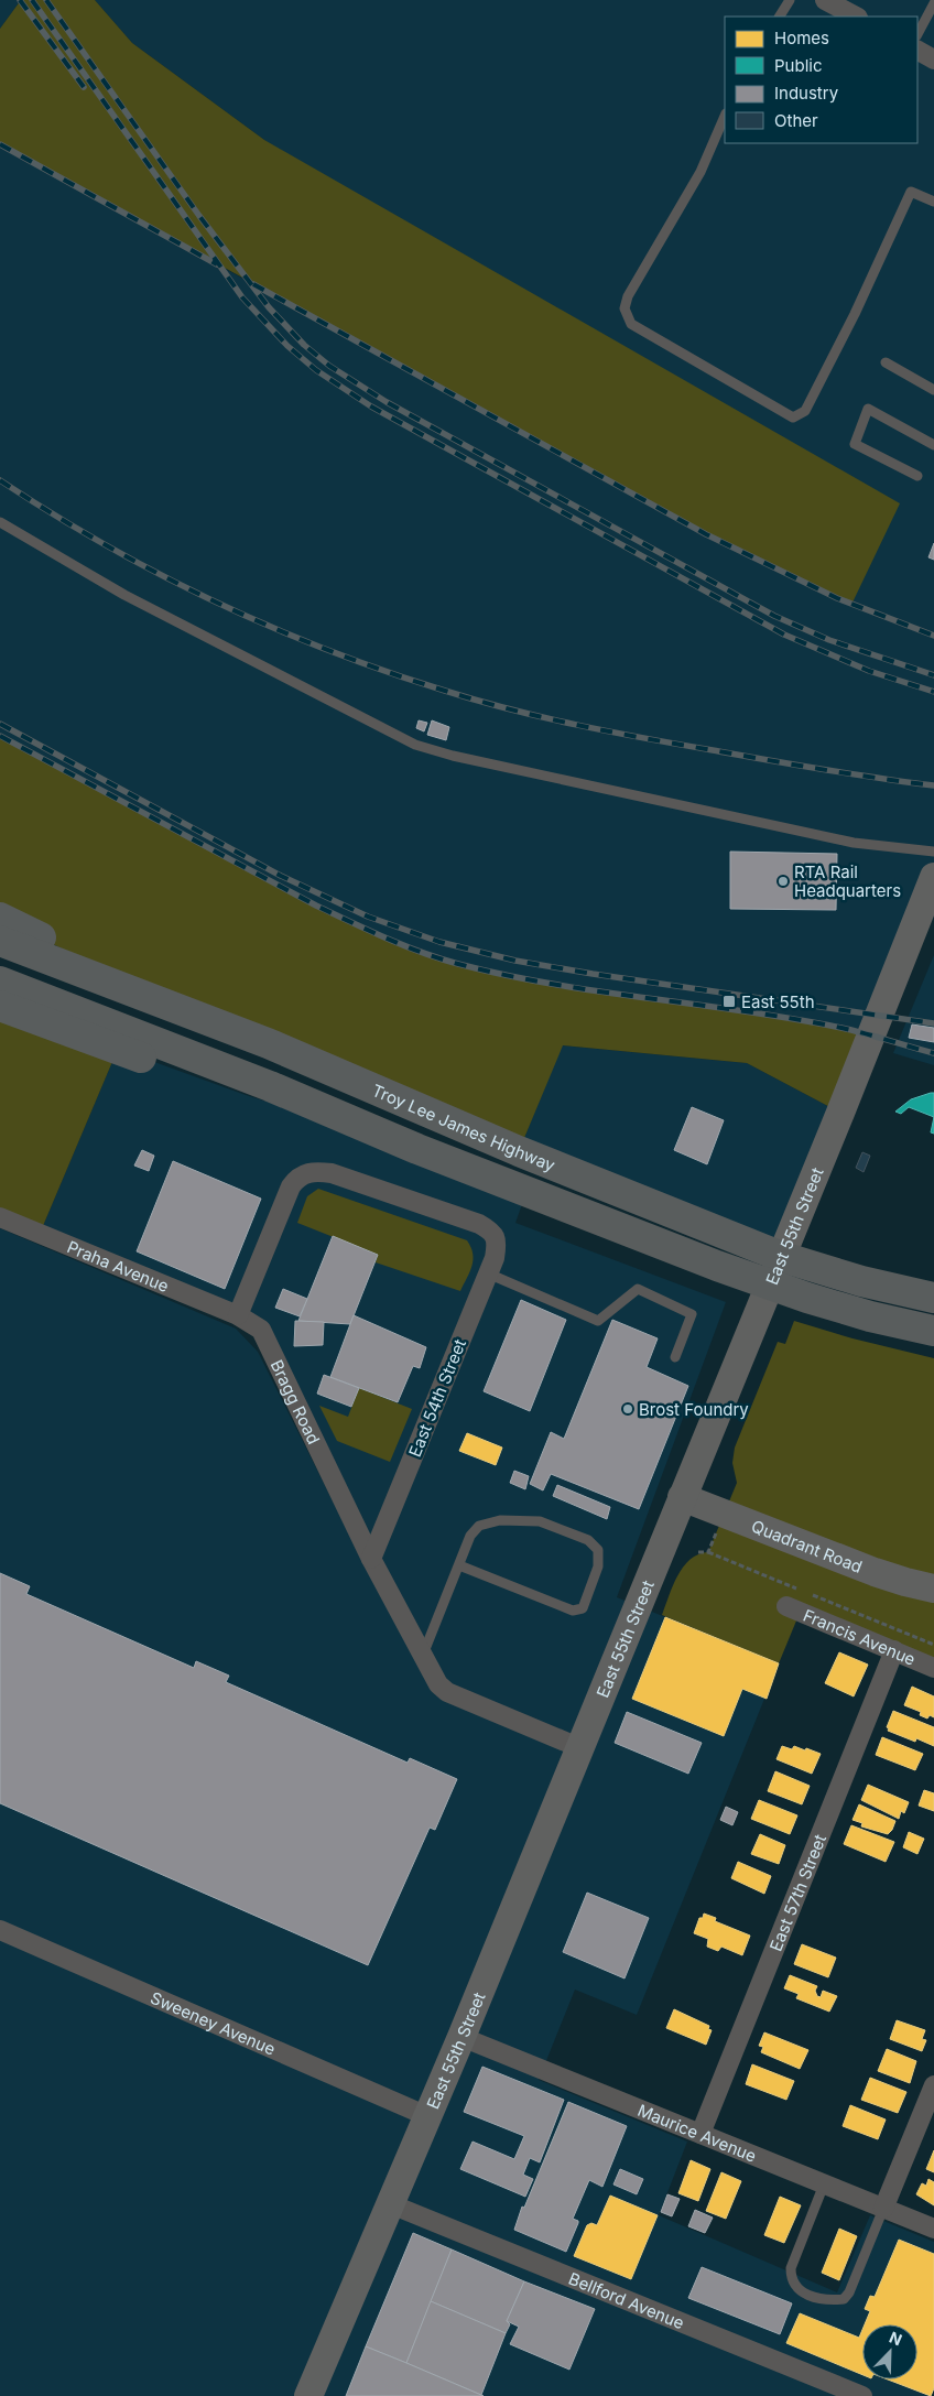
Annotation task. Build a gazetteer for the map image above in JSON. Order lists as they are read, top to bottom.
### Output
{
  "streets": {
    "highway": ["Troy Lee James Highway"],
    "main road": ["East 55th Street", "Quadrant Road"],
    "street": [
      "Praha Avenue",
      "East 54th Street",
      "Bragg Road",
      "Francis Avenue",
      "East 57th Street",
      "Sweeney Avenue",
      "Maurice Avenue",
      "Bellford Avenue"
    ]
  },
  "crossings": [
    ["East 55th Street", "Bragg Road"],
    ["East 55th Street", "Quadrant Road"],
    ["East 55th Street", "Sweeney Avenue"],
    ["East 55th Street", "Maurice Avenue"],
    ["East 55th Street", "Bellford Avenue"],
    ["Praha Avenue", "East 54th Street"],
    ["Praha Avenue", "Bragg Road"],
    ["East 54th Street", "Bragg Road"],
    ["Francis Avenue", "East 57th Street"],
    ["East 57th Street", "Maurice Avenue"]
  ],
  "places": {
    "other": ["RTA Rail Headquarters", "Brost Foundry"],
    "transit": ["East 55th"]
  },
  "legend": [
    "Homes",
    "Public",
    "Industry",
    "Other"
  ],
  "north": "top right"
}
